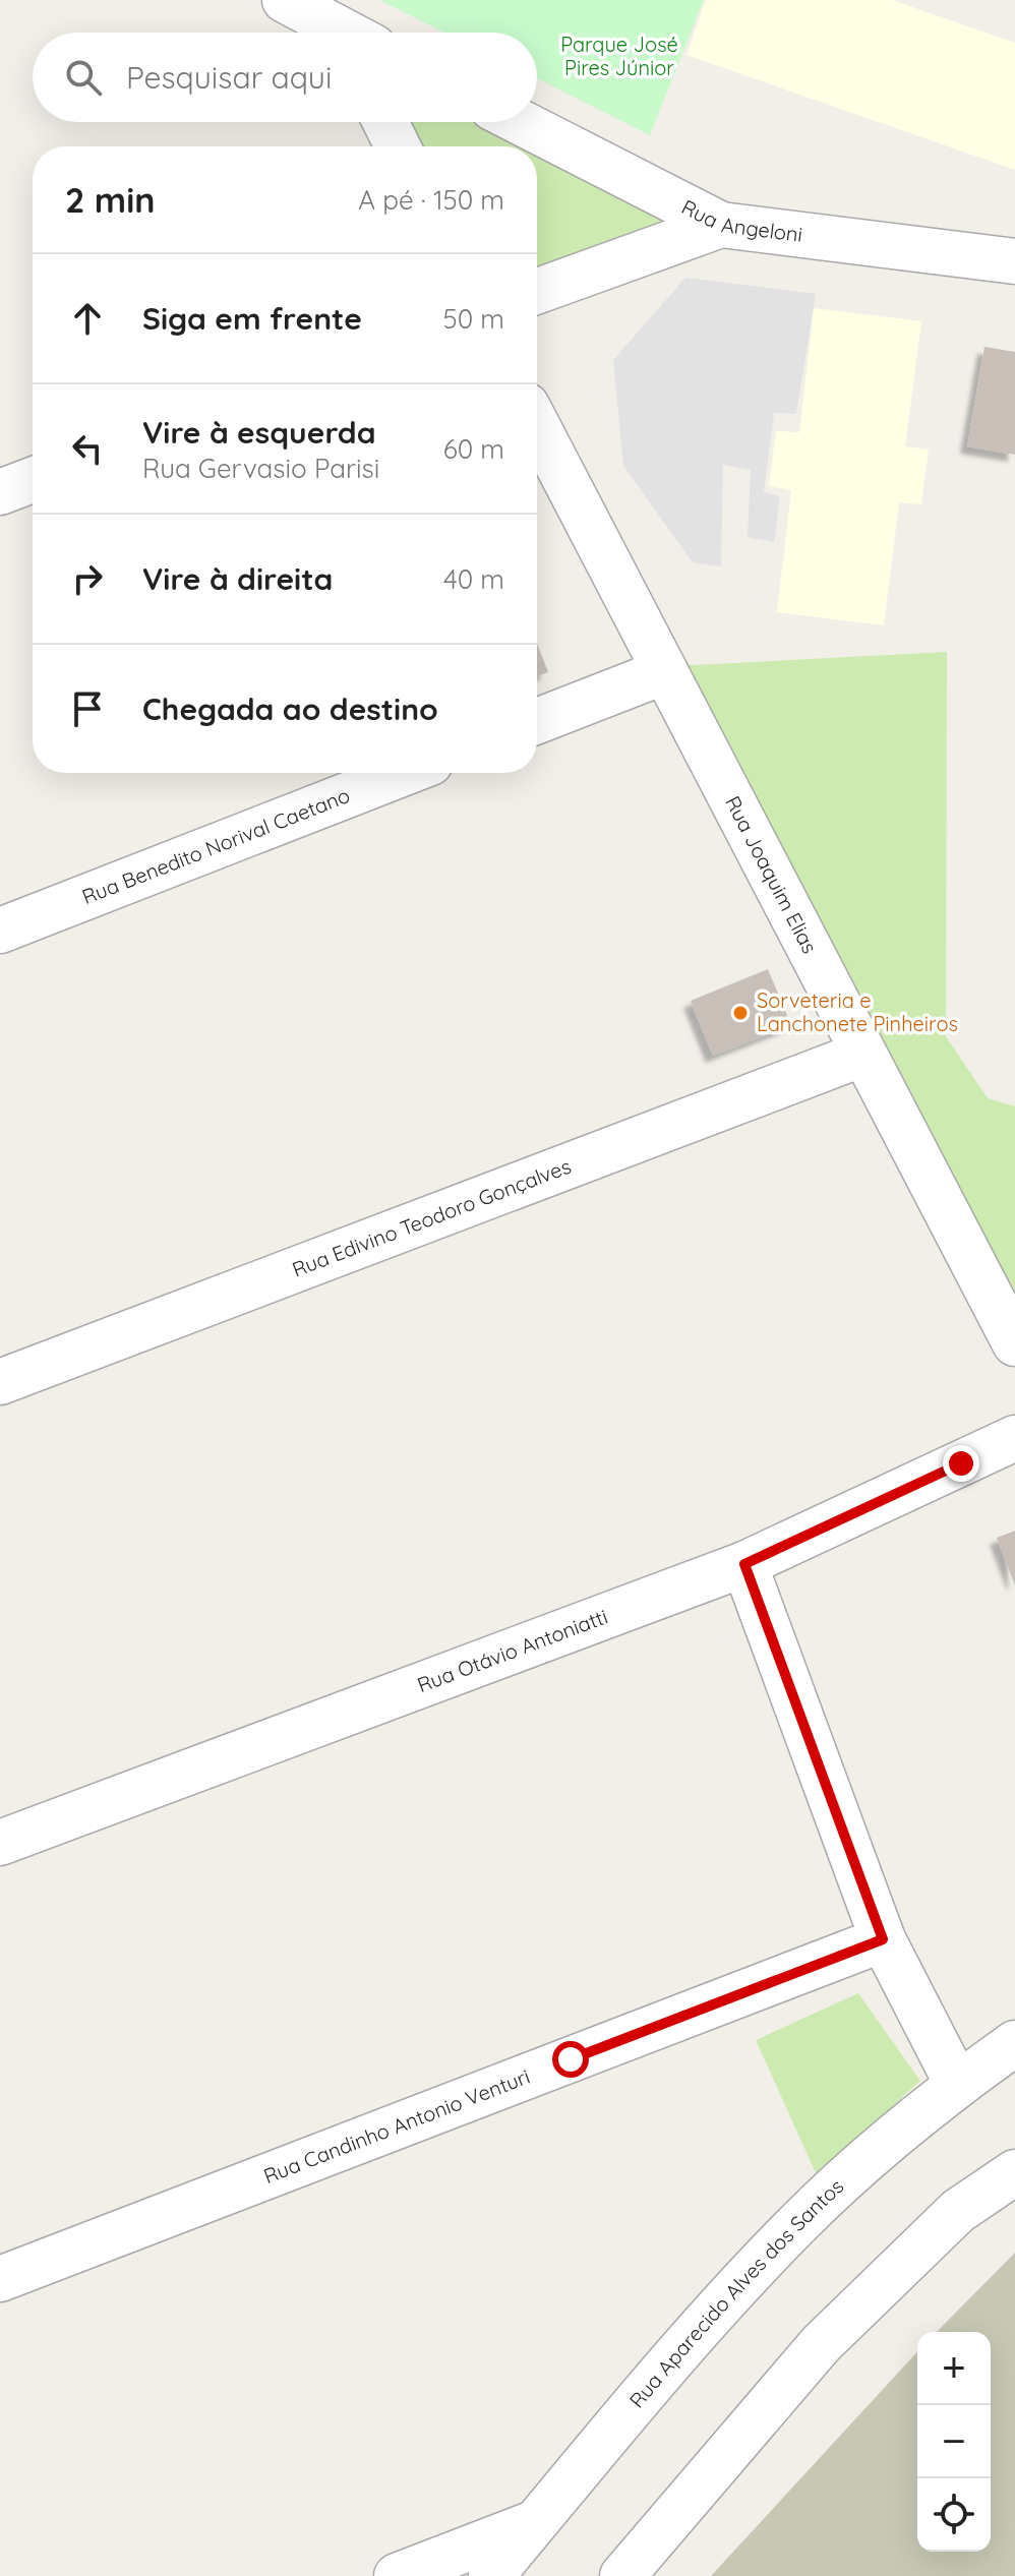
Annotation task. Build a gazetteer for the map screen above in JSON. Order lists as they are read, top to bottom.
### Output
{
  "streets": {
    "street": [
      "Rua Angeloni",
      "Rua Benedito Norival Caetano",
      "Rua Joaquim Elias",
      "Rua Edivino Teodoro Gonçalves",
      "Rua Otávio Antoniatti",
      "Rua Candinho Antonio Venturi",
      "Rua Aparecido Alves dos Santos"
    ]
  },
  "crossings": [
    ["Rua Joaquim Elias", "Rua Edivino Teodoro Gonçalves"]
  ],
  "parks": ["Parque José Pires Júnior"],
  "places": ["Sorveteria e Lanchonete Pinheiros"],
  "page": {
    "search": "Pesquisar aqui",
    "heading": ["2 min", "A pé · 150 m"],
    "list": [
      ["Siga em frente", "50 m"],
      ["Vire à esquerda", "Rua Gervasio Parisi", "60 m"],
      ["Vire à direita", "40 m"],
      "Chegada ao destino"
    ],
    "map_buttons": ["+", "−"]
  }
}
